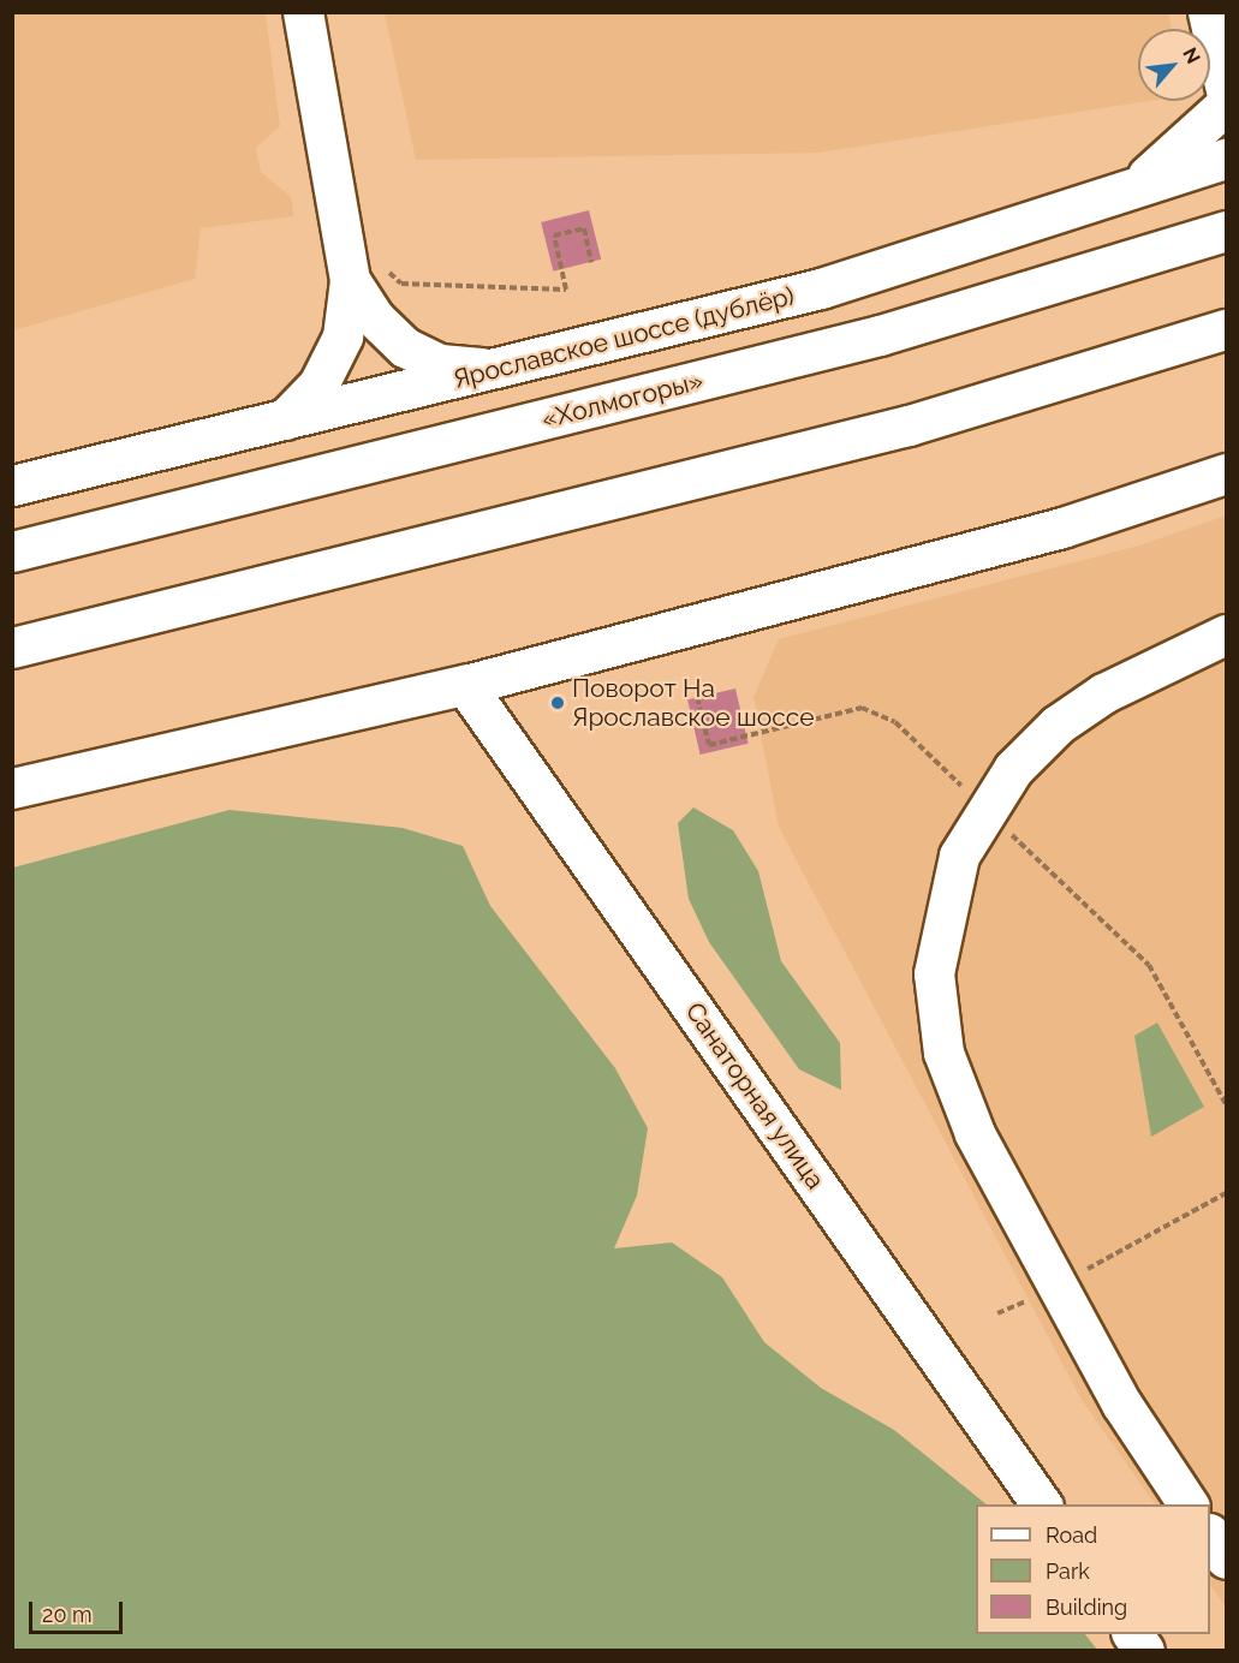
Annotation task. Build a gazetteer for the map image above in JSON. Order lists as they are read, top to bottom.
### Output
{
  "streets": {
    "main road": ["Ярославское шоссе (дублёр)", "«Холмогоры»", "Санаторная улица"]
  },
  "places": ["Поворот На Ярославское шоссе"],
  "legend": ["Road", "Park", "Building"],
  "scale_bar": "20 m",
  "north": "top right"
}
